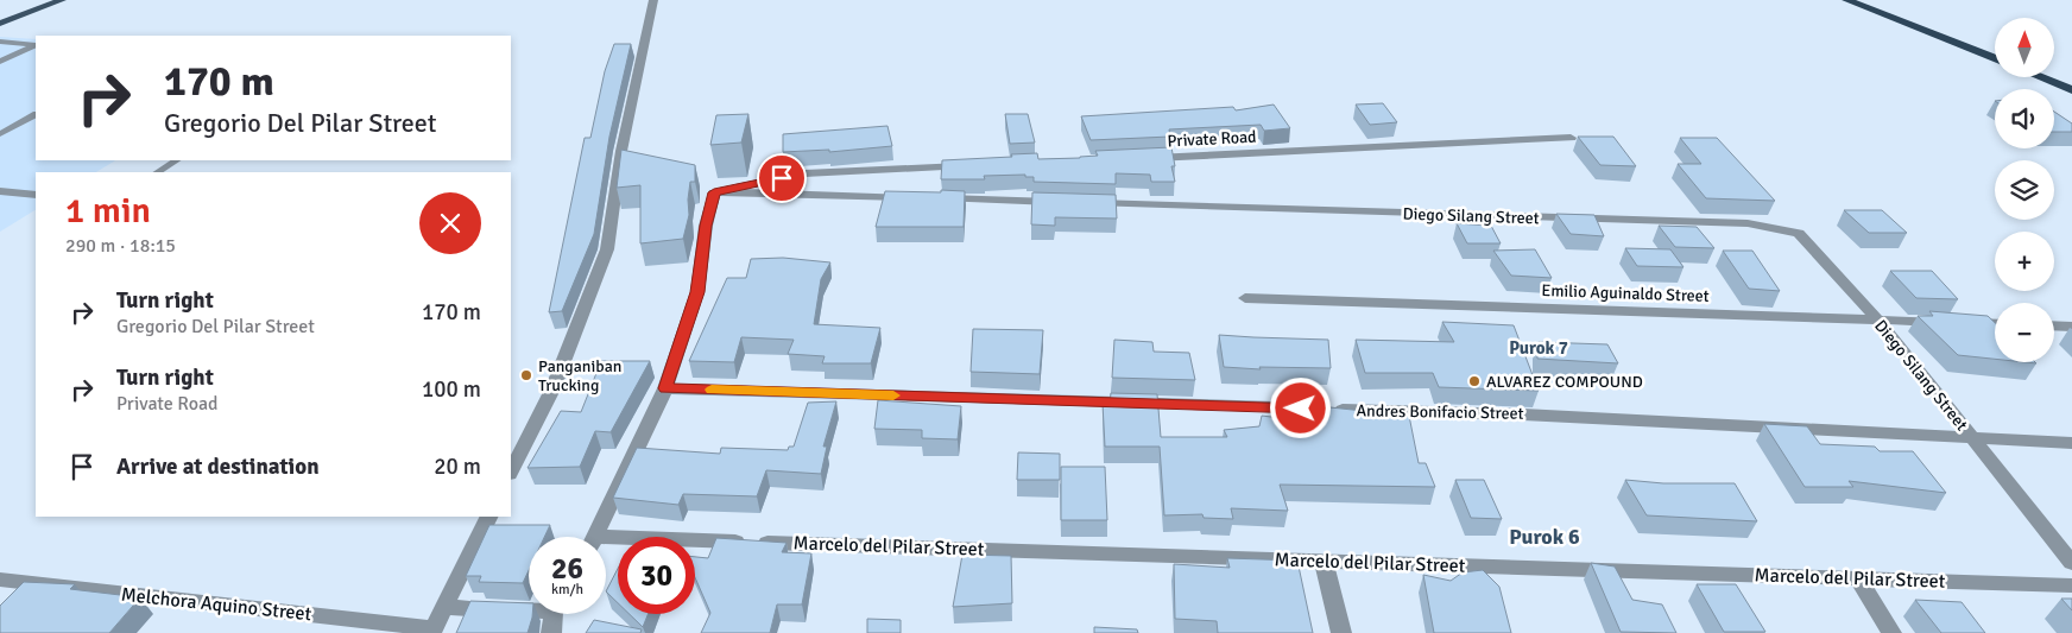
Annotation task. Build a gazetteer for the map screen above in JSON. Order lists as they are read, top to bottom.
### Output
{
  "streets": {
    "street": [
      "Private Road",
      "Diego Silang Street",
      "Emilio Aguinaldo Street",
      "Andres Bonifacio Street",
      "Marcelo del Pilar Street",
      "Melchora Aquino Street"
    ]
  },
  "crossings": [
    ["Diego Silang Street", "Emilio Aguinaldo Street"],
    ["Diego Silang Street", "Andres Bonifacio Street"]
  ],
  "districts": ["Purok 7", "Purok 6"],
  "places": ["Panganiban Trucking", "ALVAREZ COMPOUND"],
  "north": "top",
  "page": {
    "map_buttons": ["+", "−"],
    "turn": ["170 m", "Gregorio Del Pilar Street"],
    "heading": ["1 min", "290 m · 18:15"],
    "list": [
      {
        "name": "Turn right",
        "note": "Gregorio Del Pilar Street",
        "value": "170 m"
      },
      {
        "name": "Turn right",
        "note": "Private Road",
        "value": "100 m"
      },
      {
        "name": "Arrive at destination",
        "value": "20 m"
      }
    ],
    "speed": "26 km/h",
    "limit": "30"
  }
}
